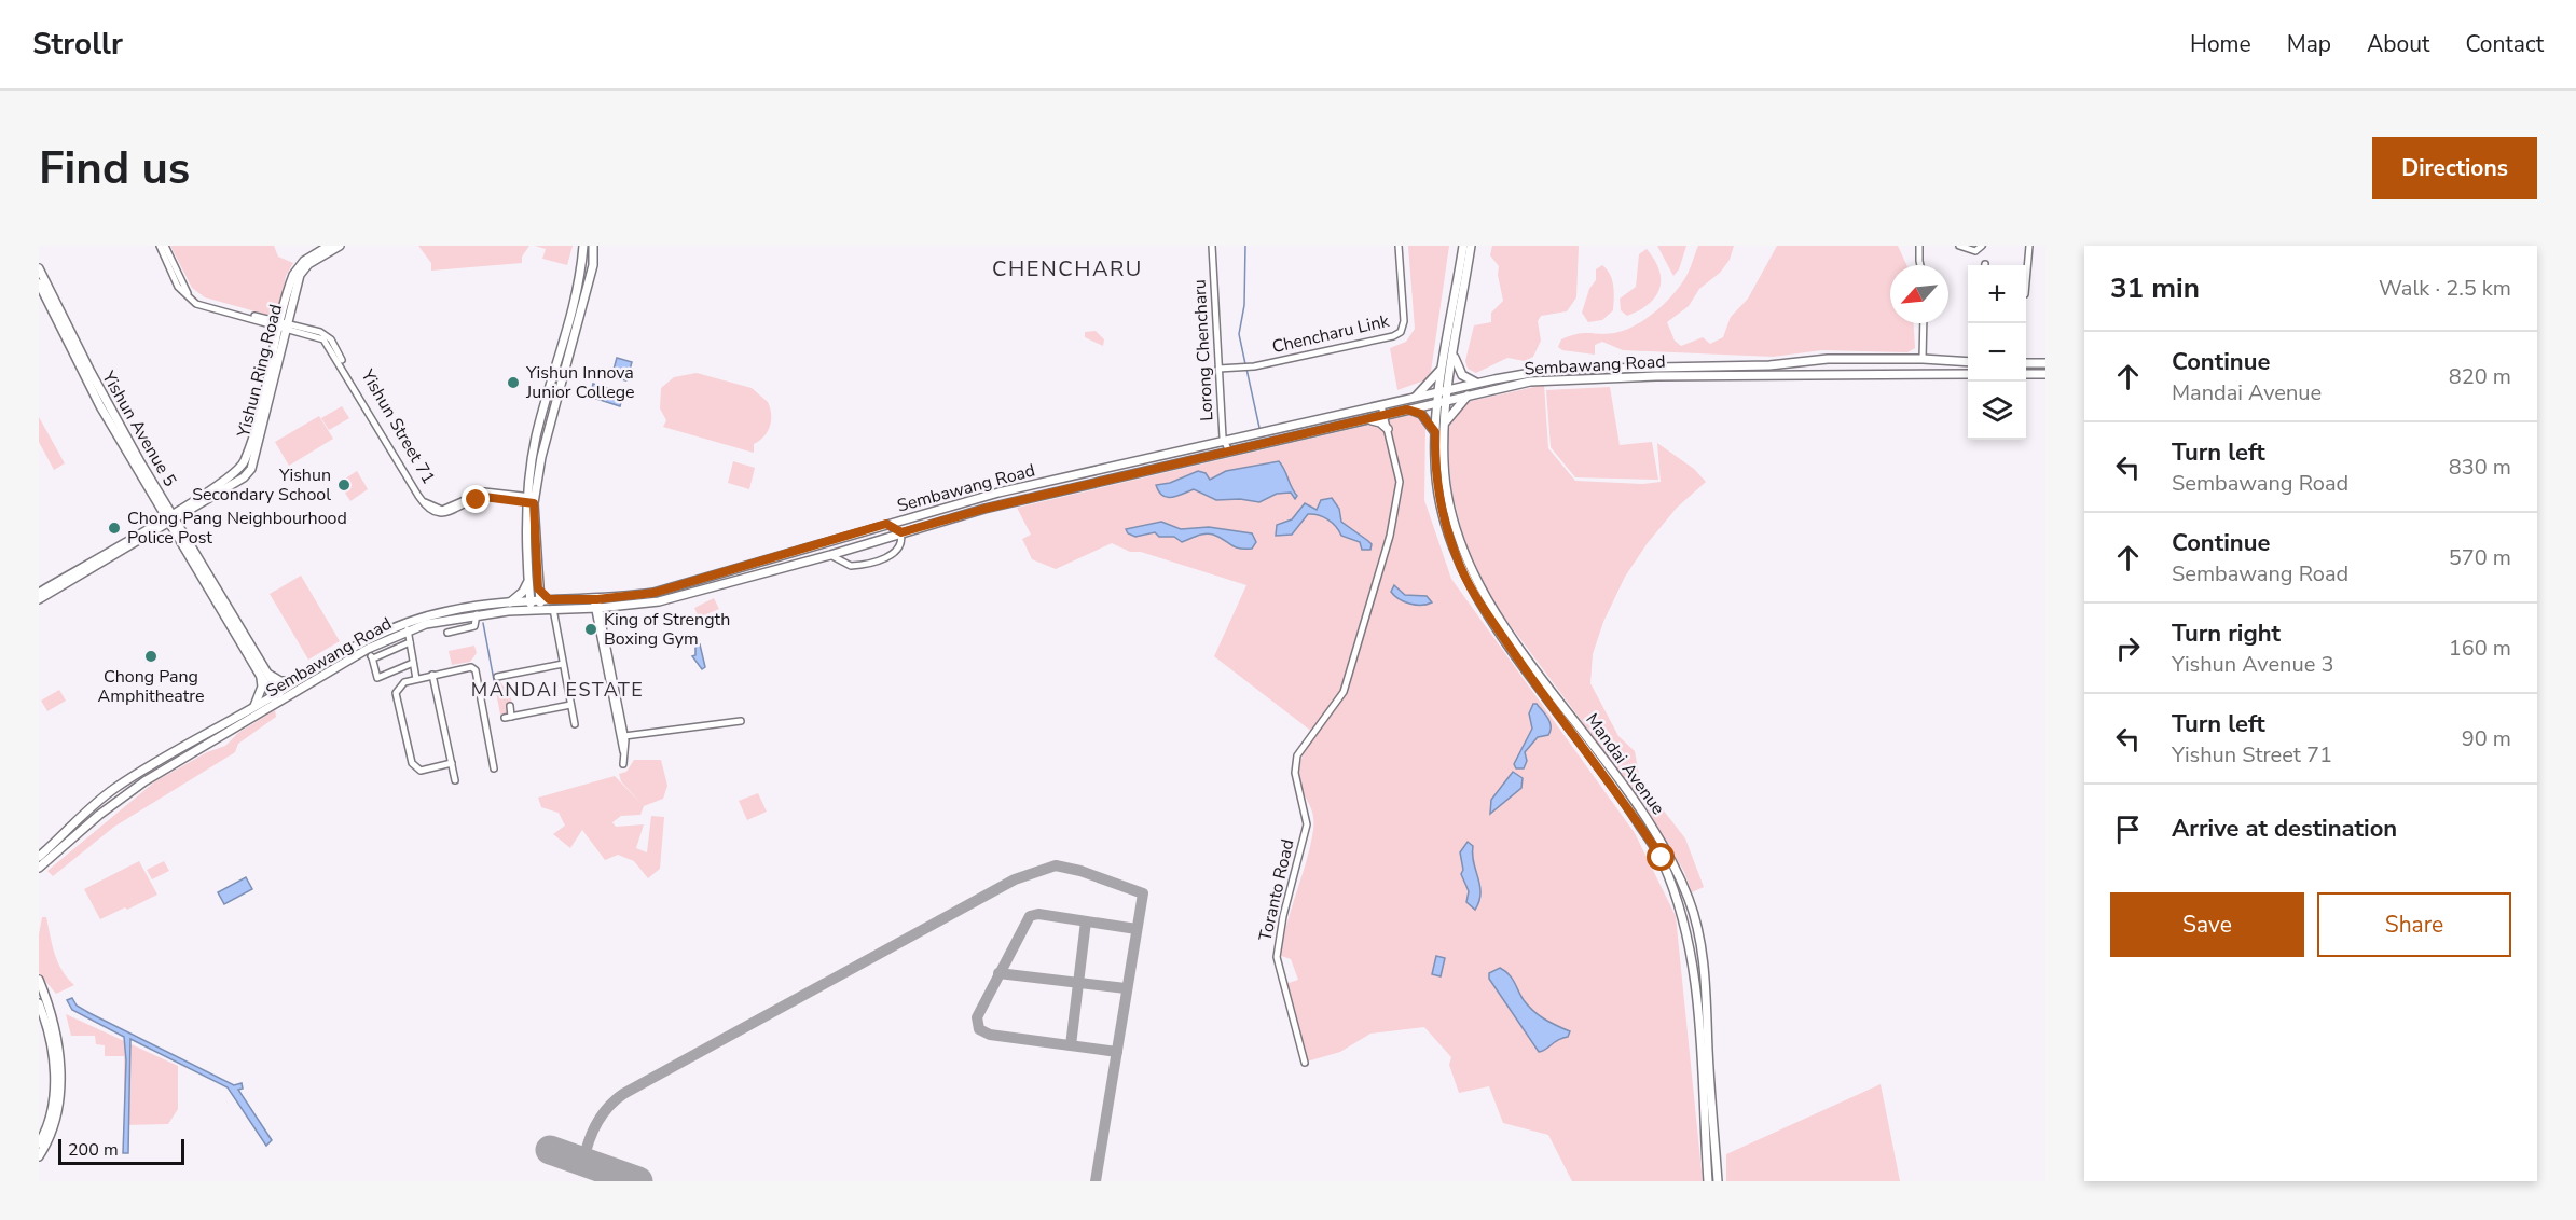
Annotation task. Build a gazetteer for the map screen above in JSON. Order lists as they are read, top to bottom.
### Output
{
  "streets": {
    "main road": [
      "Sembawang Road",
      "Yishun Ring Road",
      "Yishun Avenue 5",
      "Mandai Avenue"
    ],
    "street": [
      "Chencharu Link",
      "Lorong Chencharu",
      "Yishun Street 71",
      "Toranto Road"
    ]
  },
  "crossings": [
    ["Chencharu Link", "Lorong Chencharu"],
    ["Lorong Chencharu", "Sembawang Road"],
    ["Sembawang Road", "Yishun Avenue 5"],
    ["Sembawang Road", "Mandai Avenue"],
    ["Sembawang Road", "Toranto Road"],
    ["Yishun Ring Road", "Yishun Street 71"],
    ["Yishun Ring Road", "Yishun Avenue 5"]
  ],
  "districts": ["CHENCHARU", "MANDAI ESTATE"],
  "places": [
    "Yishun Innova Junior College",
    "Yishun Secondary School",
    "Chong Pang Neighbourhood Police Post",
    "King of Strength Boxing Gym",
    "Chong Pang Amphitheatre"
  ],
  "scale_bar": "200 m",
  "north": "bottom left",
  "page": {
    "header": "Strollr",
    "nav": [
      "Home",
      "Map",
      "About",
      "Contact"
    ],
    "buttons": [
      "Directions",
      ["Save", "Share"]
    ],
    "title": "Find us",
    "heading": ["31 min", "Walk · 2.5 km"],
    "map_buttons": ["+", "−"],
    "list": [
      ["Continue", "Mandai Avenue", "820 m"],
      ["Turn left", "Sembawang Road", "830 m"],
      ["Continue", "Sembawang Road", "570 m"],
      ["Turn right", "Yishun Avenue 3", "160 m"],
      ["Turn left", "Yishun Street 71", "90 m"],
      "Arrive at destination"
    ],
    "scale": "200 m"
  }
}
